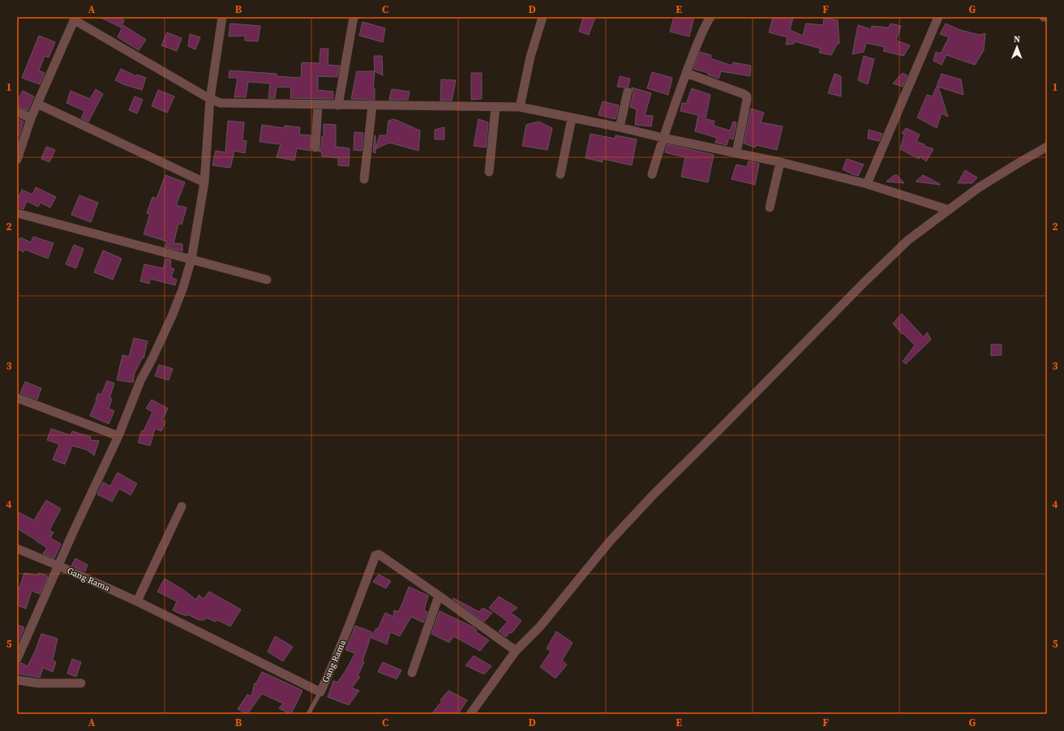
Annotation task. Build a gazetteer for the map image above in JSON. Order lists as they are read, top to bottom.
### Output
{
  "streets": {
    "street": ["Gang Rama"]
  },
  "north": "top",
  "grid": {
    "columns": [
      "A",
      "B",
      "C",
      "D",
      "E",
      "F",
      "G"
    ],
    "rows": [
      "1",
      "2",
      "3",
      "4",
      "5"
    ]
  }
}
